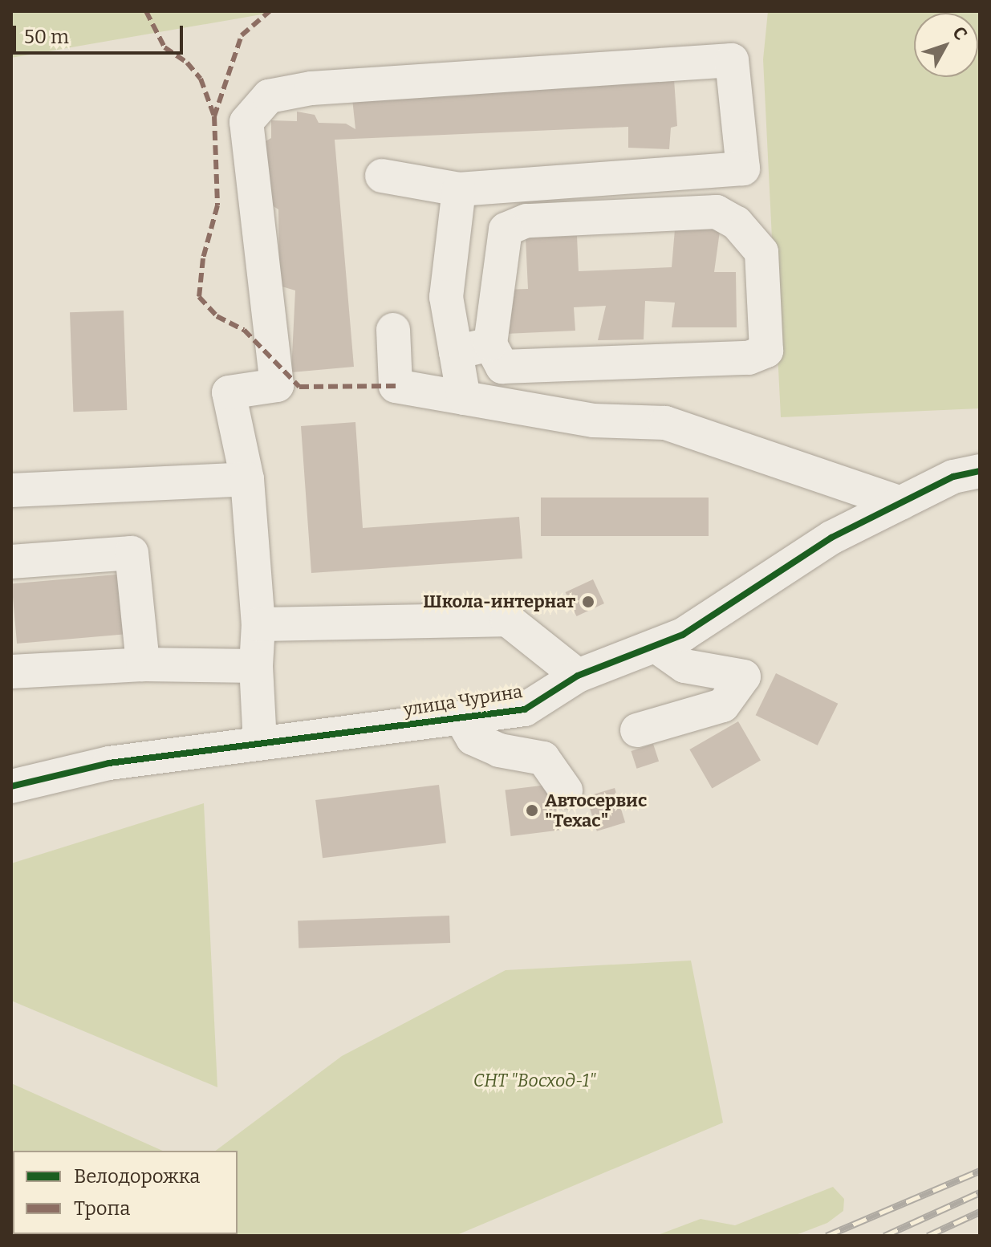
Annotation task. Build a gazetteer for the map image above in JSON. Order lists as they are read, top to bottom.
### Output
{
  "streets": {
    "street": ["улица Чурина"]
  },
  "parks": ["СНТ \"Восход-1\""],
  "places": ["Школа-интернат", "Автосервис \"Техас\""],
  "legend": ["Велодорожка", "Тропа"],
  "scale_bar": "50 m",
  "north": "top right"
}
